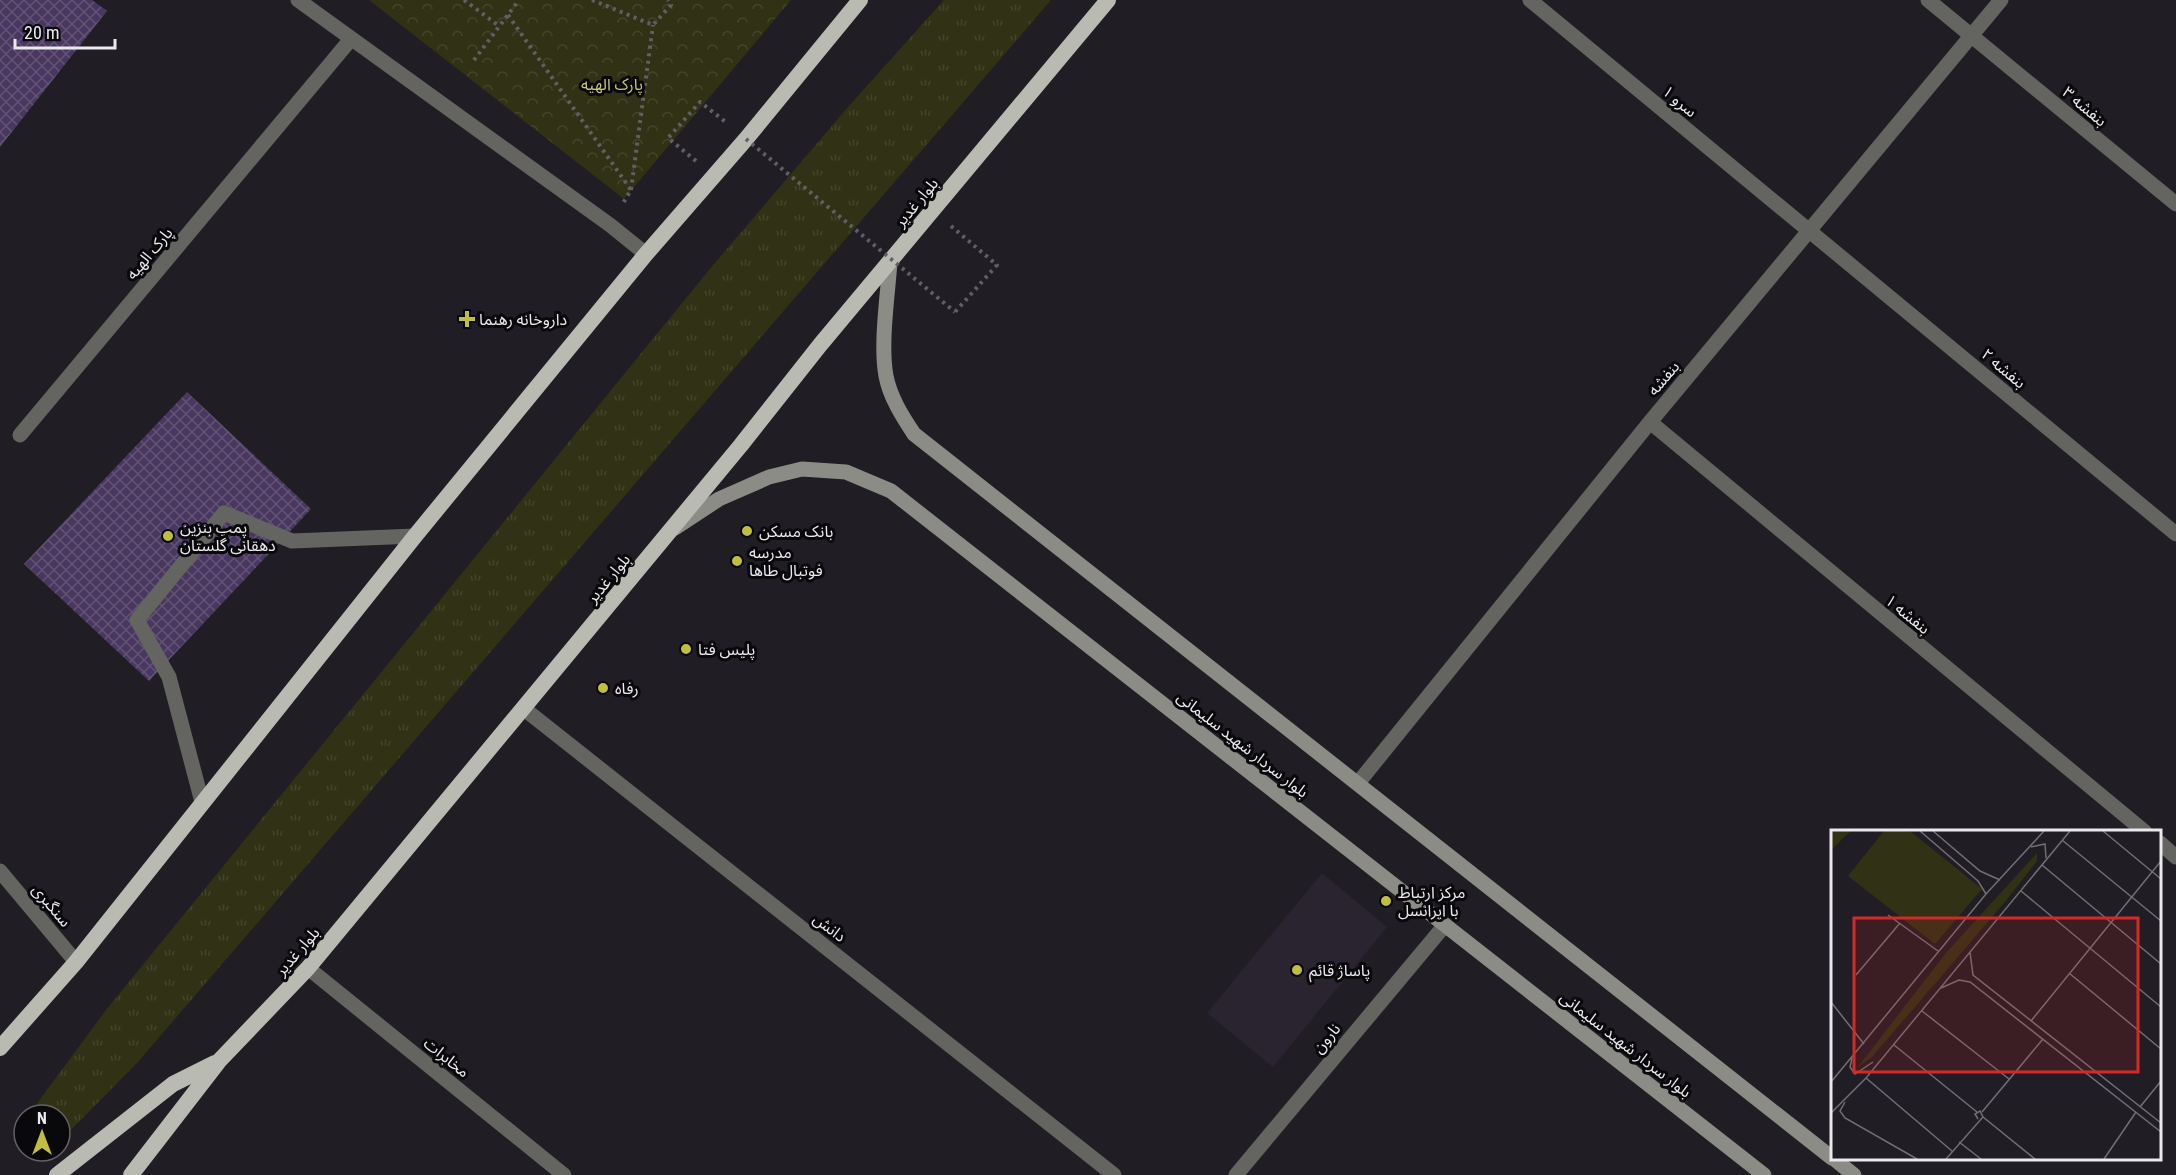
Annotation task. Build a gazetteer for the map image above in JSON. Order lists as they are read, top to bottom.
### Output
{
  "streets": {
    "highway": ["بلوار غدیر"],
    "main road": ["بلوار سردار شهید سلیمانی"],
    "street": [
      "سرو ۱",
      "بنفشه ۳",
      "پارک الهیه",
      "بنفشه ۲",
      "بنفشه",
      "بنفشه ۱",
      "سنگبری",
      "دانش",
      "نارون",
      "مخابرات"
    ]
  },
  "crossings": [
    ["سرو ۱", "بنفشه ۲"],
    ["سرو ۱", "بنفشه"],
    ["بنفشه ۳", "بنفشه"],
    ["بلوار غدیر", "بلوار سردار شهید سلیمانی"],
    ["بلوار غدیر", "دانش"],
    ["بلوار غدیر", "مخابرات"],
    ["بنفشه ۲", "بنفشه"],
    ["بنفشه", "بنفشه ۱"],
    ["بلوار سردار شهید سلیمانی", "نارون"]
  ],
  "parks": ["پارک الهیه"],
  "places": {
    "health": ["داروخانه رهنما"],
    "other": [
      "بانک مسکن",
      "پمپ بنزین دهقانی گلستان",
      "مدرسه فوتبال طاها",
      "پلیس فتا",
      "رفاه",
      "مرکز ارتباط با ایرانسل",
      "پاساژ قائم"
    ]
  },
  "scale_bar": "20 m",
  "north": "top"
}
